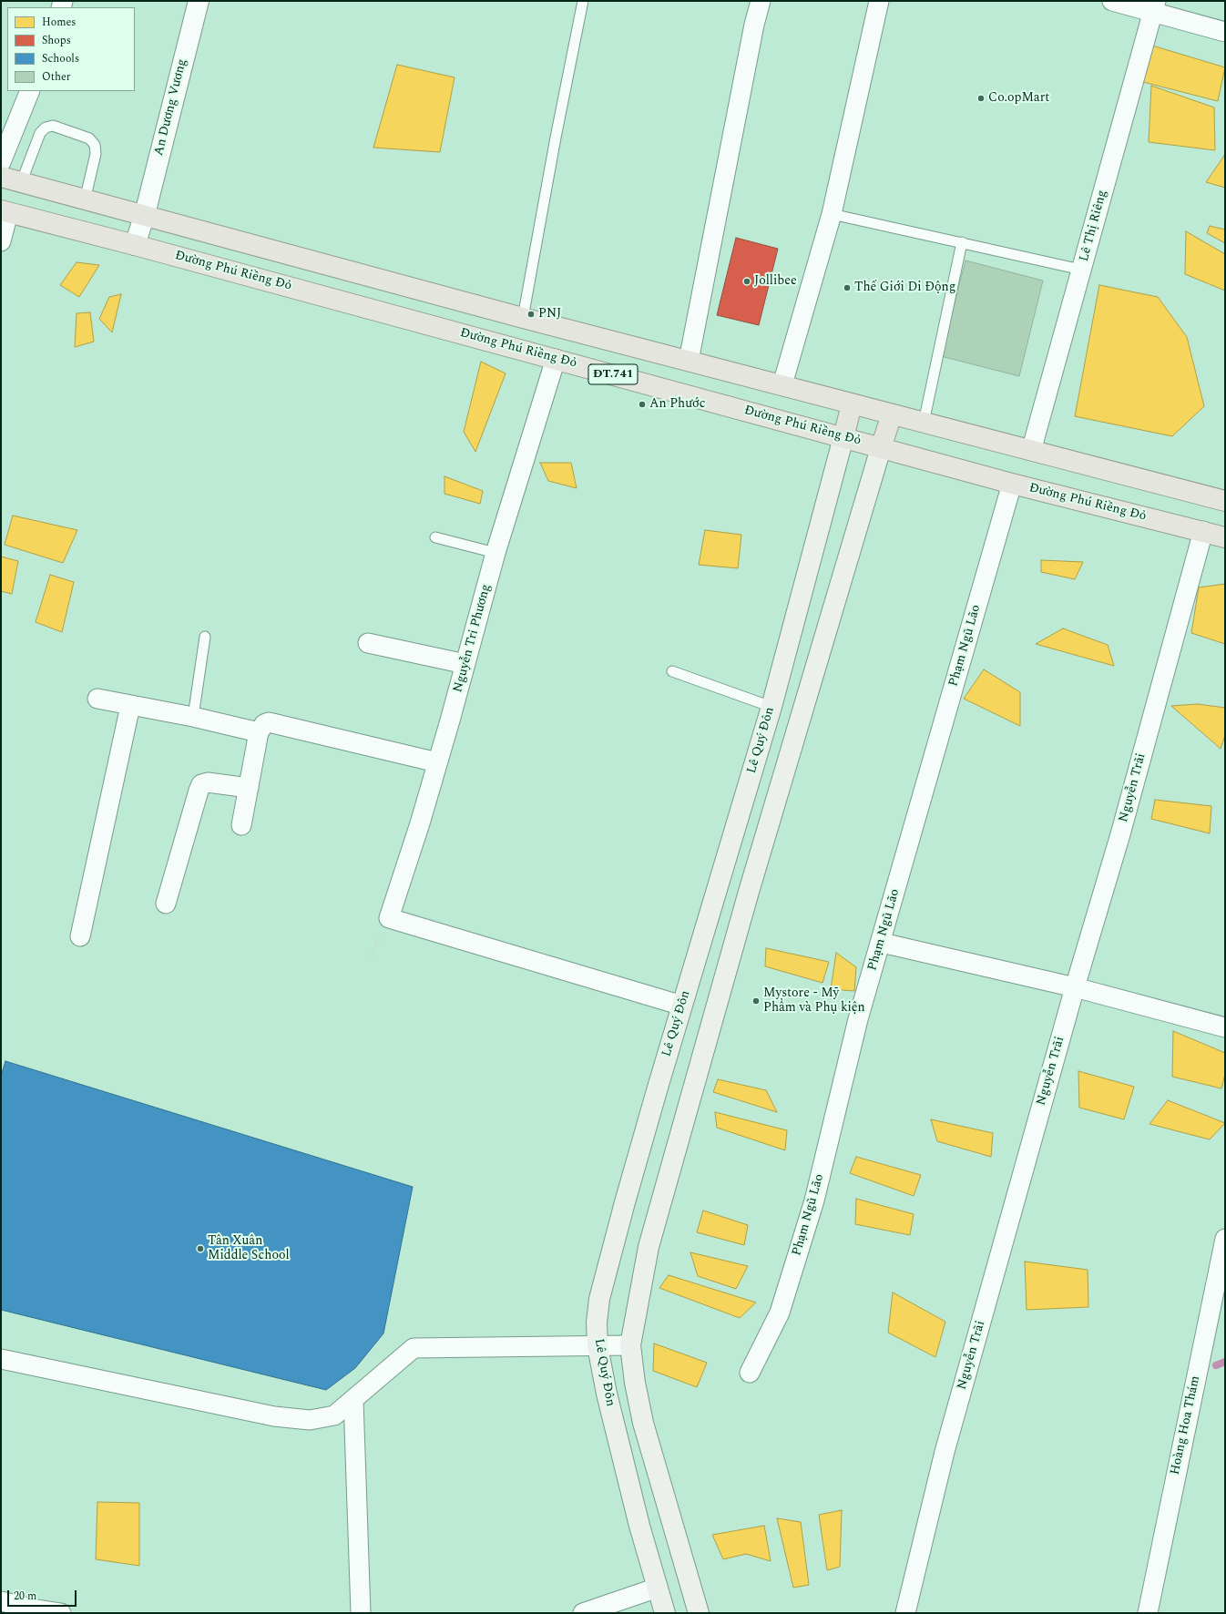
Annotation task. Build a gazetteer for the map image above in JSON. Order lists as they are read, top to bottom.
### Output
{
  "streets": {
    "main road": ["Đường Phú Riềng Đỏ", "ĐT.741", "Lê Quý Đôn"],
    "street": [
      "An Dương Vương",
      "Lê Thị Riêng",
      "Nguyễn Tri Phương",
      "Phạm Ngũ Lão",
      "Nguyễn Trãi",
      "Hoàng Hoa Thám"
    ]
  },
  "crossings": [
    ["An Dương Vương", "Đường Phú Riềng Đỏ"],
    ["An Dương Vương", "ĐT.741"],
    ["Lê Thị Riêng", "ĐT.741"],
    ["Đường Phú Riềng Đỏ", "Nguyễn Tri Phương"],
    ["Đường Phú Riềng Đỏ", "Phạm Ngũ Lão"],
    ["Đường Phú Riềng Đỏ", "Lê Quý Đôn"],
    ["Đường Phú Riềng Đỏ", "Nguyễn Trãi"],
    ["Nguyễn Tri Phương", "Lê Quý Đôn"]
  ],
  "places": [
    "Co.opMart",
    "Jollibee",
    "Thế Giới Di Động",
    "PNJ",
    "An Phước",
    "Mystore - Mỹ Phẩm và Phụ kiện",
    "Tân Xuân Middle School"
  ],
  "legend": [
    "Homes",
    "Shops",
    "Schools",
    "Other"
  ],
  "scale_bar": "20 m"
}
